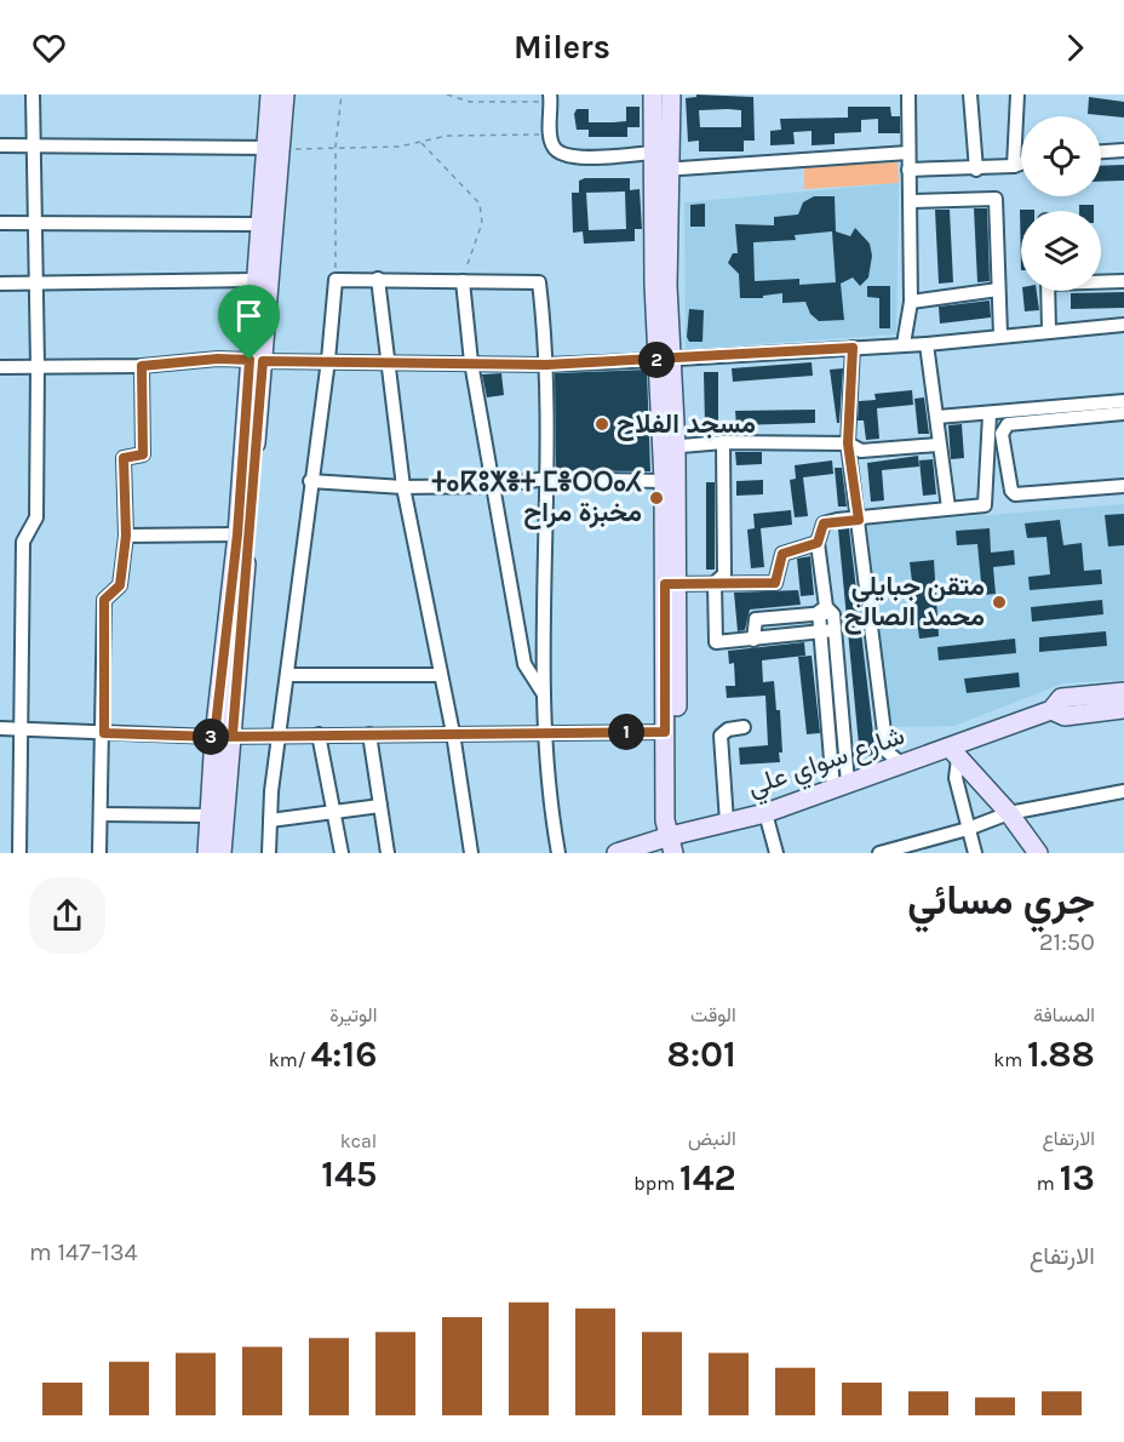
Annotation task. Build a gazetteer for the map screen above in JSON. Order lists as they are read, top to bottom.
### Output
{
  "streets": {
    "main road": ["شارع سواي علي"]
  },
  "places": ["مسجد الفلاح", "ⵜⴰⴽⵓⵅⴻⵜ ⵎⴻⵔⵔⴰⵃ مخبزة مراح", "متقن جبايلي محمد الصالح"],
  "page": {
    "header": "Milers",
    "pins": ["2", "1", "3"],
    "heading": ["جري مسائي", "21:50"],
    "stats": [
      ["المسافة", "1.88 km"],
      ["الوقت", "8:01"],
      ["الوتيرة", "4:16 /km"],
      ["الارتفاع", "13 m"],
      ["النبض", "142 bpm"],
      ["kcal", "145"]
    ],
    "chart": ["الارتفاع", "134–147 m"]
  }
}
